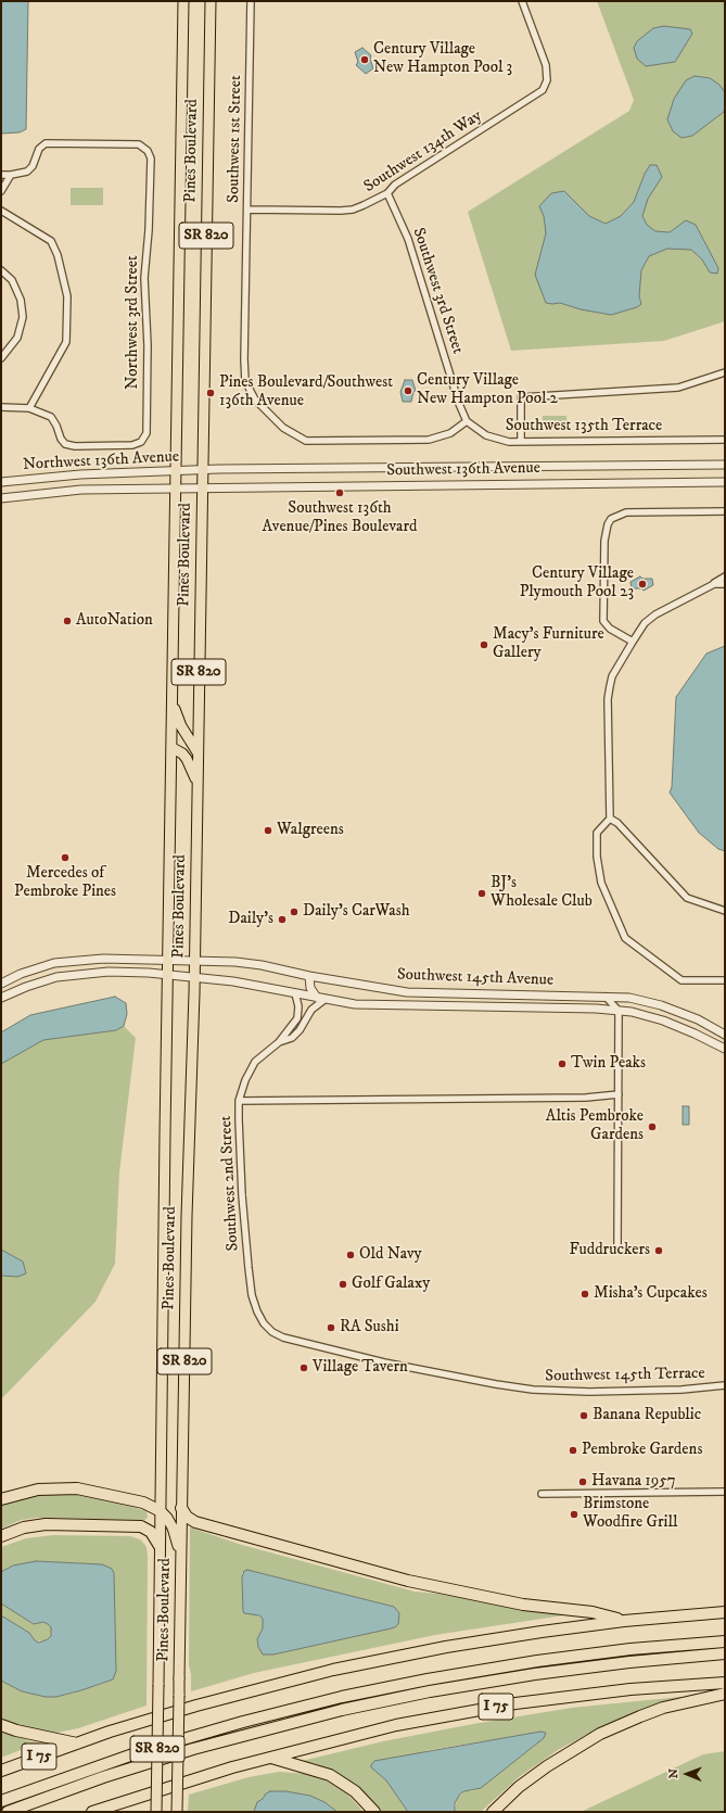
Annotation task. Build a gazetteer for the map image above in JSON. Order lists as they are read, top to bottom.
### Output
{
  "streets": {
    "highway": ["I 75"],
    "main road": ["Pines Boulevard", "SR 820"],
    "street": [
      "Southwest 1st Street",
      "Southwest 134th Way",
      "Southwest 3rd Street",
      "Northwest 3rd Street",
      "Southwest 135th Terrace",
      "Northwest 136th Avenue",
      "Southwest 136th Avenue",
      "Southwest 145th Avenue",
      "Southwest 2nd Street",
      "Southwest 145th Terrace"
    ]
  },
  "crossings": [
    ["Southwest 1st Street", "Southwest 134th Way"],
    ["Southwest 1st Street", "Southwest 3rd Street"],
    ["Southwest 1st Street", "Southwest 135th Terrace"],
    ["Pines Boulevard", "Northwest 136th Avenue"],
    ["Pines Boulevard", "Southwest 136th Avenue"],
    ["Pines Boulevard", "Southwest 145th Avenue"],
    ["Southwest 134th Way", "Southwest 3rd Street"],
    ["Southwest 3rd Street", "Southwest 135th Terrace"],
    ["Northwest 136th Avenue", "Southwest 136th Avenue"],
    ["Southwest 145th Avenue", "Southwest 2nd Street"],
    ["Southwest 2nd Street", "Southwest 145th Terrace"]
  ],
  "places": [
    "Century Village New Hampton Pool 3",
    "Century Village New Hampton Pool 2",
    "Pines Boulevard/Southwest 136th Avenue",
    "Southwest 136th Avenue/Pines Boulevard",
    "Century Village Plymouth Pool 23",
    "AutoNation",
    "Macy's Furniture Gallery",
    "Walgreens",
    "Mercedes of Pembroke Pines",
    "BJ's Wholesale Club",
    "Daily's CarWash",
    "Daily's",
    "Twin Peaks",
    "Altis Pembroke Gardens",
    "Fuddruckers",
    "Old Navy",
    "Golf Galaxy",
    "Misha's Cupcakes",
    "RA Sushi",
    "Village Tavern",
    "Banana Republic",
    "Pembroke Gardens",
    "Havana 1957",
    "Brimstone Woodfire Grill"
  ],
  "north": "left"
}
